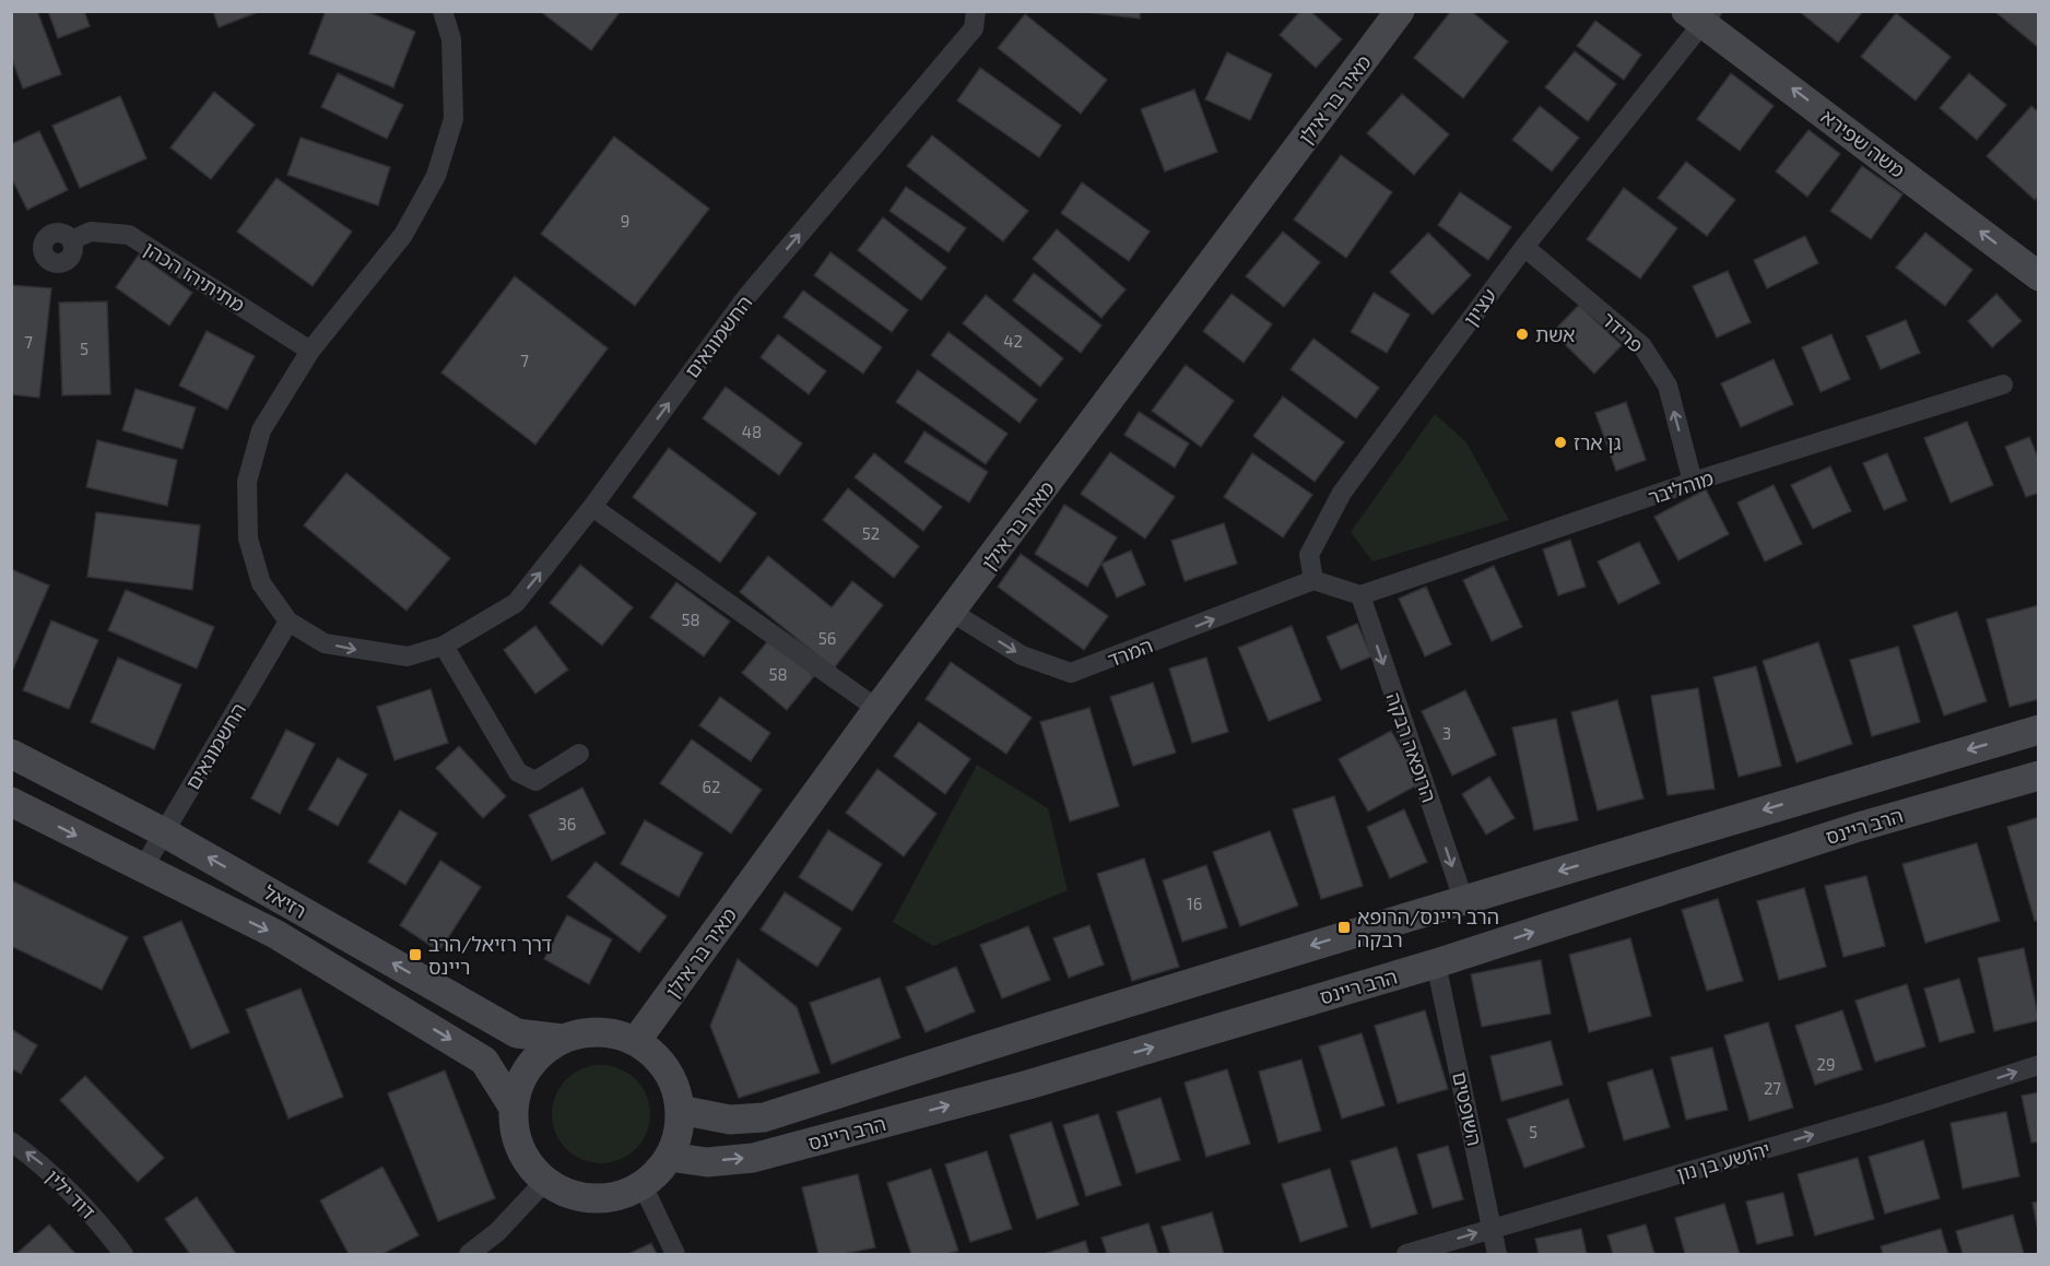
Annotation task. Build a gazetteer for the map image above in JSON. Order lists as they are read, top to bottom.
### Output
{
  "streets": {
    "main road": [
      "מאיר בר אילן",
      "משה שפירא",
      "הרב ריינס",
      "רזיאל"
    ],
    "street": [
      "מתיתיהו הכהן",
      "עציון",
      "פרידר",
      "החשמונאים",
      "מוהליבר",
      "המרד",
      "הרופאה רבקה",
      "השופטים",
      "יהושע בן נון",
      "דוד ילין"
    ]
  },
  "crossings": [
    ["מאיר בר אילן", "המרד"],
    ["מאיר בר אילן", "הרב ריינס"],
    ["מאיר בר אילן", "רזיאל"],
    ["משה שפירא", "עציון"],
    ["מתיתיהו הכהן", "החשמונאים"],
    ["עציון", "פרידר"],
    ["עציון", "המרד"],
    ["פרידר", "מוהליבר"],
    ["החשמונאים", "רזיאל"],
    ["מוהליבר", "הרופאה רבקה"],
    ["הרופאה רבקה", "הרב ריינס"],
    ["הרב ריינס", "רזיאל"],
    ["הרב ריינס", "השופטים"],
    ["השופטים", "יהושע בן נון"]
  ],
  "one_way": [
    "משה שפירא",
    "פרידר",
    "החשמונאים",
    "המרד",
    "הרופאה רבקה",
    "יהושע בן נון",
    "דוד ילין"
  ],
  "places": {
    "other": ["אשת", "גן ארז"],
    "transit": ["הרב ריינס/הרופא רבקה", "דרך רזיאל/הרב ריינס"]
  },
  "house_numbers": [
    "9",
    "42",
    "7",
    "5",
    "7",
    "48",
    "52",
    "58",
    "56",
    "58",
    "3",
    "62",
    "36",
    "16",
    "29",
    "27",
    "5"
  ]
}
